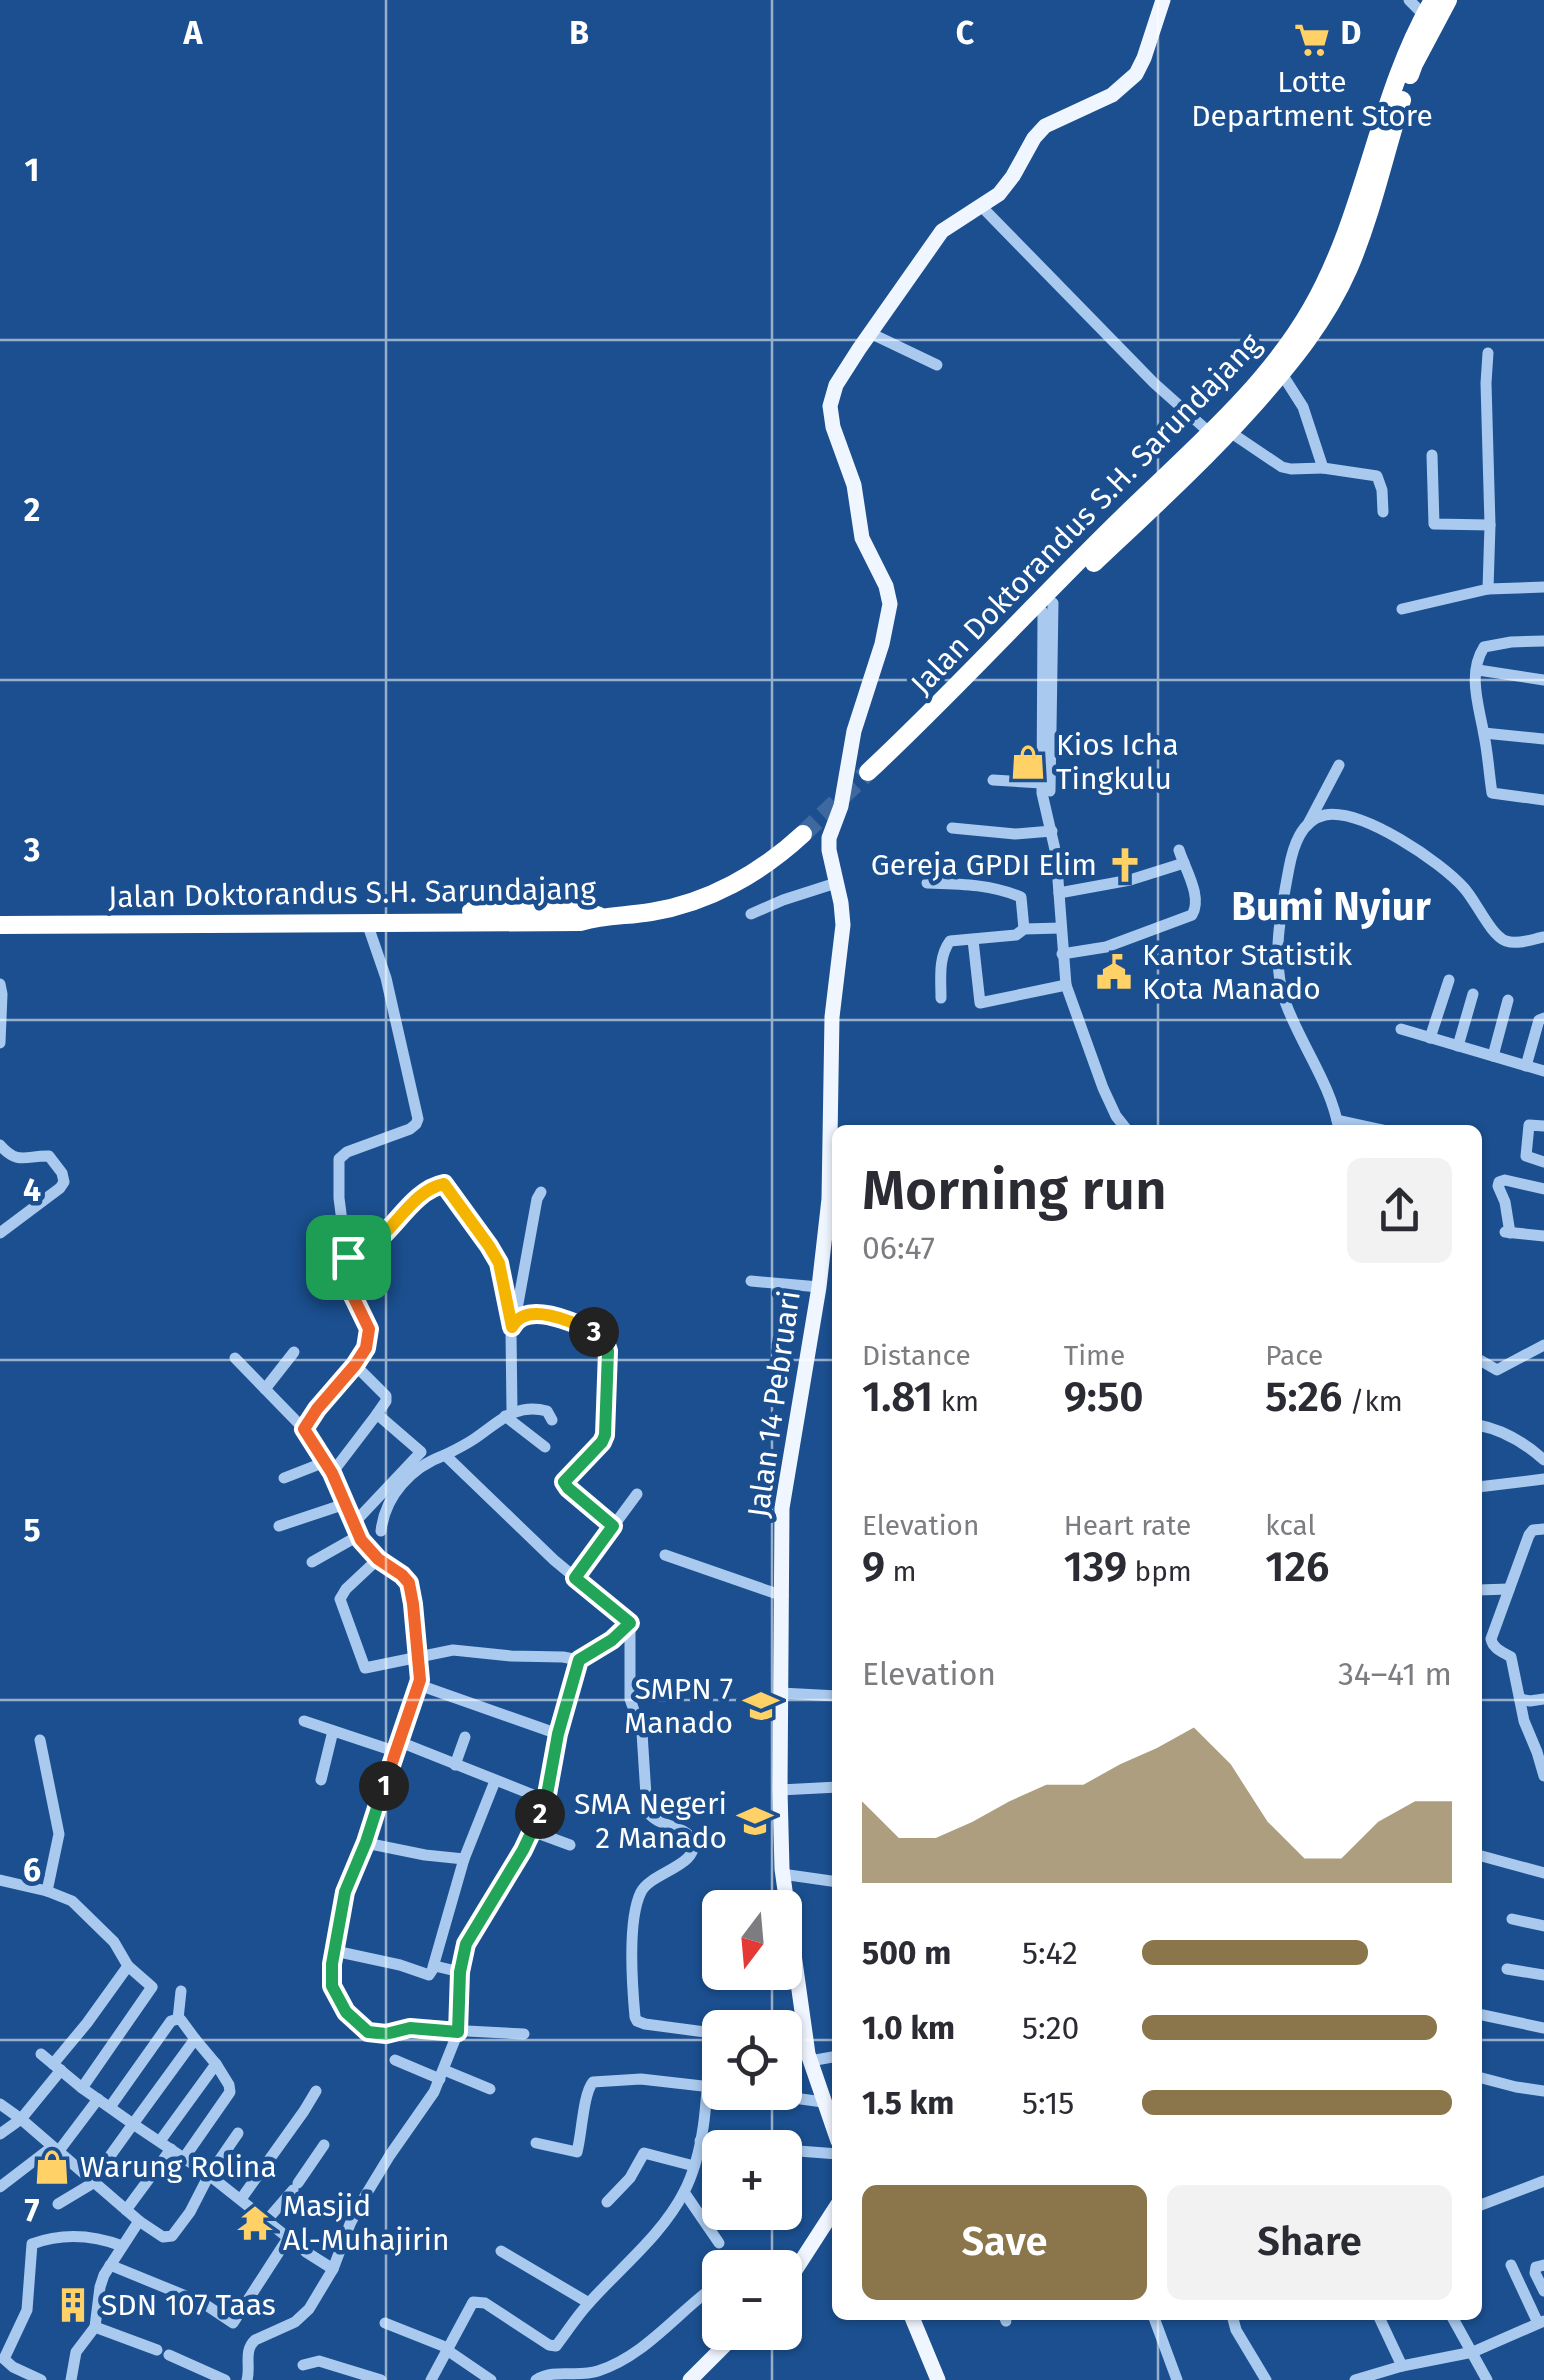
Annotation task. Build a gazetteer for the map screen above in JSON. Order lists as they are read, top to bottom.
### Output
{
  "streets": {
    "highway": ["Jalan Doktorandus S.H. Sarundajang"],
    "main road": ["Jalan 14 Pebruari"]
  },
  "districts": ["Bumi Nyiur"],
  "places": {
    "supermarket": ["Lotte Department Store"],
    "shop": ["Kios Icha Tingkulu", "Warung Rolina"],
    "church": ["Gereja GPDI Elim"],
    "public building": ["Kantor Statistik Kota Manado"],
    "school or university": ["SMPN 7 Manado", "SMA Negeri 2 Manado"],
    "temple": ["Masjid Al-Muhajirin"],
    "building": ["SDN 107 Taas"]
  },
  "north": "bottom",
  "page": {
    "heading": ["Morning run", "06:47"],
    "stats": [
      ["Distance", "1.81 km"],
      ["Time", "9:50"],
      ["Pace", "5:26 /km"],
      ["Elevation", "9 m"],
      ["Heart rate", "139 bpm"],
      ["kcal", "126"]
    ],
    "pins": ["3", "1", "2"],
    "chart": ["Elevation", "34–41 m"],
    "map_buttons": ["+", "−"],
    "list": [
      {
        "name": "500 m",
        "note": "5:42"
      },
      {
        "name": "1.0 km",
        "note": "5:20"
      },
      {
        "name": "1.5 km",
        "note": "5:15"
      }
    ],
    "buttons": ["Save", "Share"]
  },
  "grid": {
    "columns": [
      "A",
      "B",
      "C",
      "D"
    ],
    "rows": [
      "1",
      "2",
      "3",
      "4",
      "5",
      "6",
      "7"
    ]
  }
}
